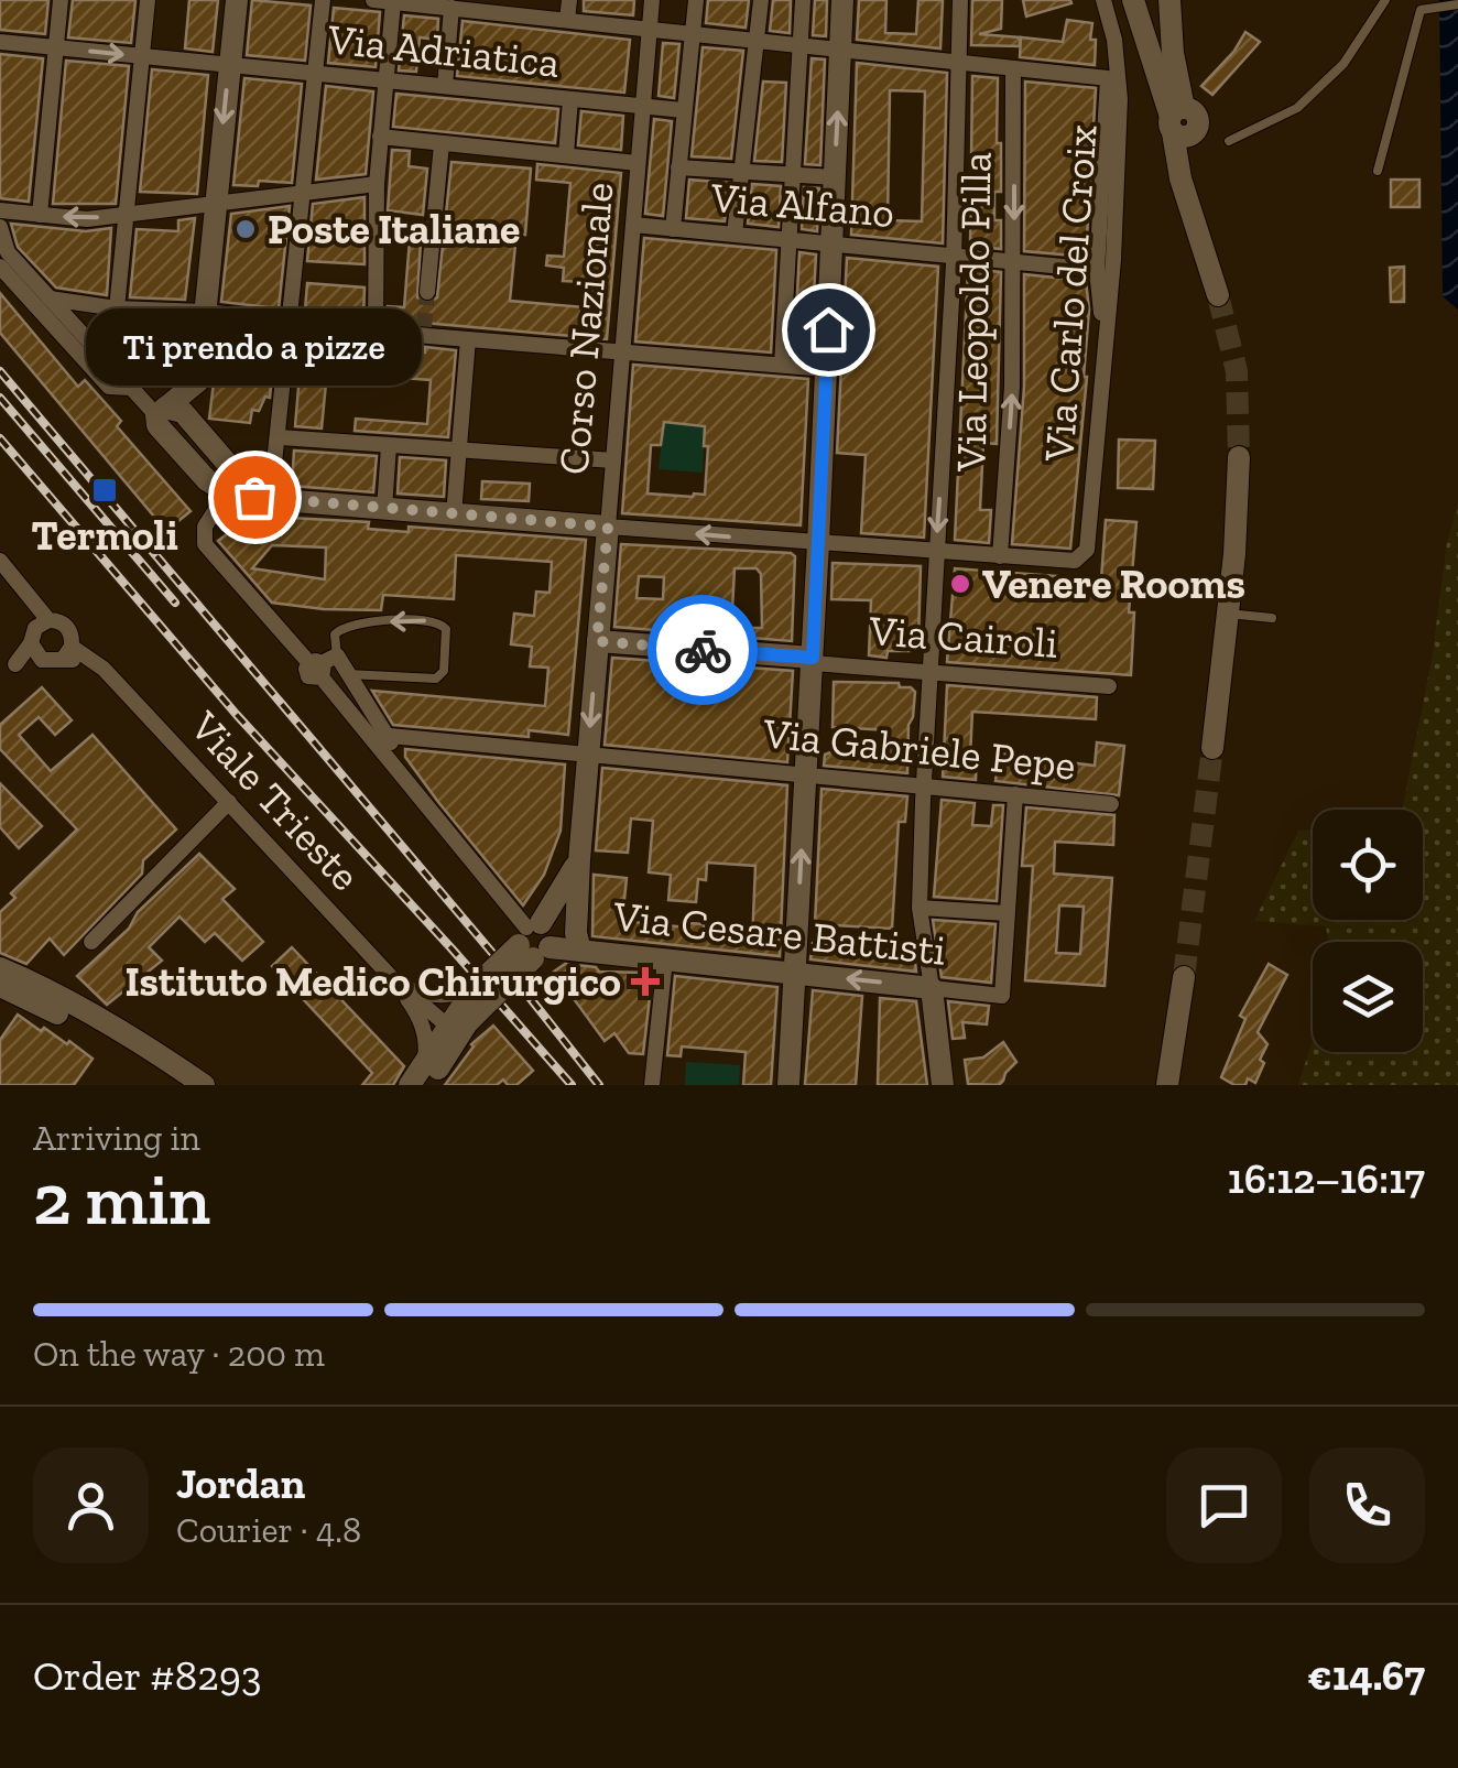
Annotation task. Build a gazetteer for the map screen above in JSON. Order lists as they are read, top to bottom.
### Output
{
  "streets": {
    "street": [
      "Via Adriatica",
      "Via Alfano",
      "Via Carlo del Croix",
      "Via Leopoldo Pilla",
      "Corso Nazionale",
      "Via Cairoli",
      "Via Gabriele Pepe",
      "Viale Trieste",
      "Via Cesare Battisti"
    ]
  },
  "crossings": [
    ["Via Adriatica", "Corso Nazionale"],
    ["Via Alfano", "Via Leopoldo Pilla"],
    ["Via Alfano", "Corso Nazionale"],
    ["Via Carlo del Croix", "Via Leopoldo Pilla"],
    ["Corso Nazionale", "Via Cairoli"],
    ["Corso Nazionale", "Via Gabriele Pepe"],
    ["Corso Nazionale", "Viale Trieste"],
    ["Corso Nazionale", "Via Cesare Battisti"]
  ],
  "places": {
    "other": ["Poste Italiane", "Ti prendo a pizze", "Venere Rooms"],
    "transit": ["Termoli"],
    "health": ["Istituto Medico Chirurgico"]
  },
  "page": {
    "bubble": "Ti prendo a pizze",
    "heading": ["2 min", "Arriving in", "16:12–16:17"],
    "panel": [
      "Jordan",
      "Courier · 4.8",
      "Order #8293",
      "€14.67"
    ],
    "bar": "On the way · 200 m"
  }
}
